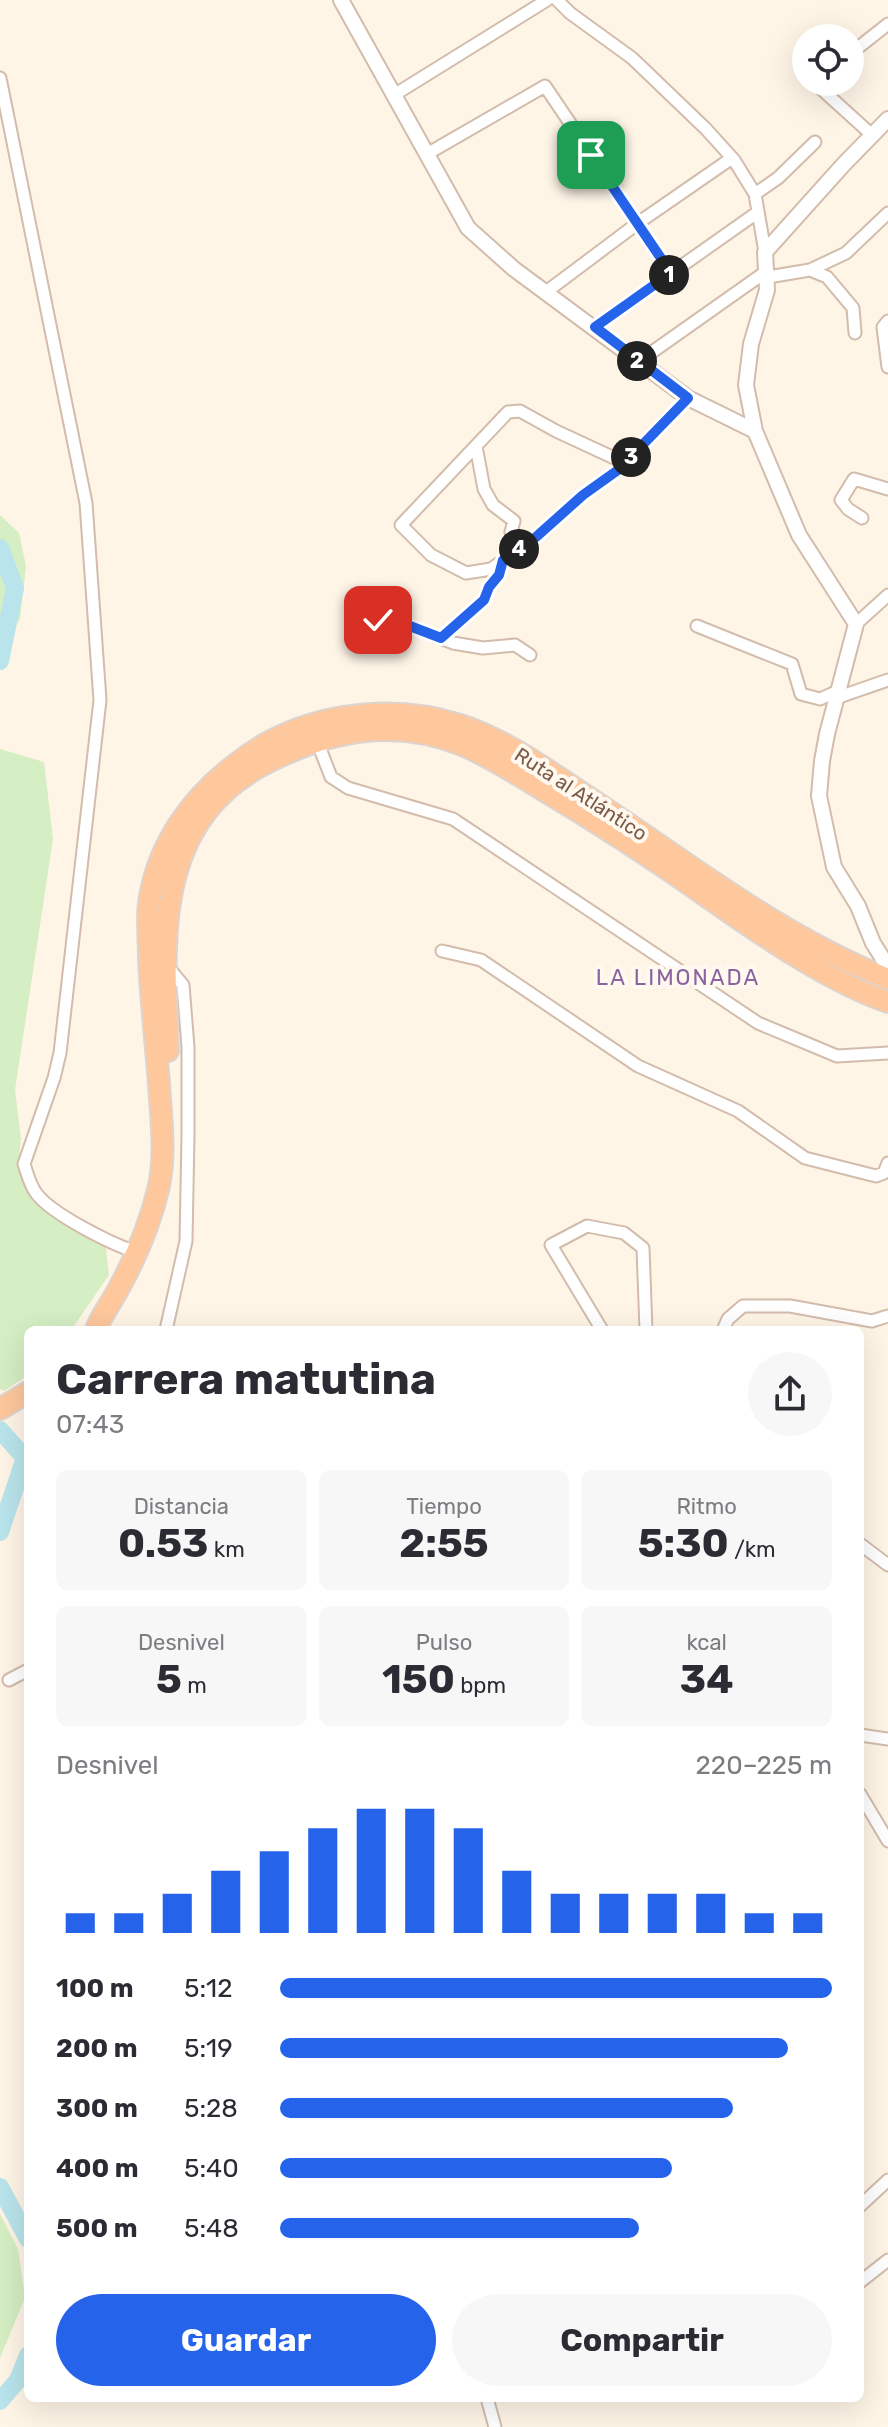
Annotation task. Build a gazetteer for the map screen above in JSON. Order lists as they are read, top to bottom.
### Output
{
  "streets": {
    "highway": ["Ruta al Atlántico"]
  },
  "districts": ["LA LIMONADA"],
  "page": {
    "pins": [
      "1",
      "2",
      "3",
      "4"
    ],
    "heading": ["Carrera matutina", "07:43"],
    "stats": [
      ["Distancia", "0.53 km"],
      ["Tiempo", "2:55"],
      ["Ritmo", "5:30 /km"],
      ["Desnivel", "5 m"],
      ["Pulso", "150 bpm"],
      ["kcal", "34"]
    ],
    "chart": ["Desnivel", "220–225 m"],
    "list": [
      {
        "name": "100 m",
        "note": "5:12"
      },
      {
        "name": "200 m",
        "note": "5:19"
      },
      {
        "name": "300 m",
        "note": "5:28"
      },
      {
        "name": "400 m",
        "note": "5:40"
      },
      {
        "name": "500 m",
        "note": "5:48"
      }
    ],
    "buttons": ["Guardar", "Compartir"]
  }
}
